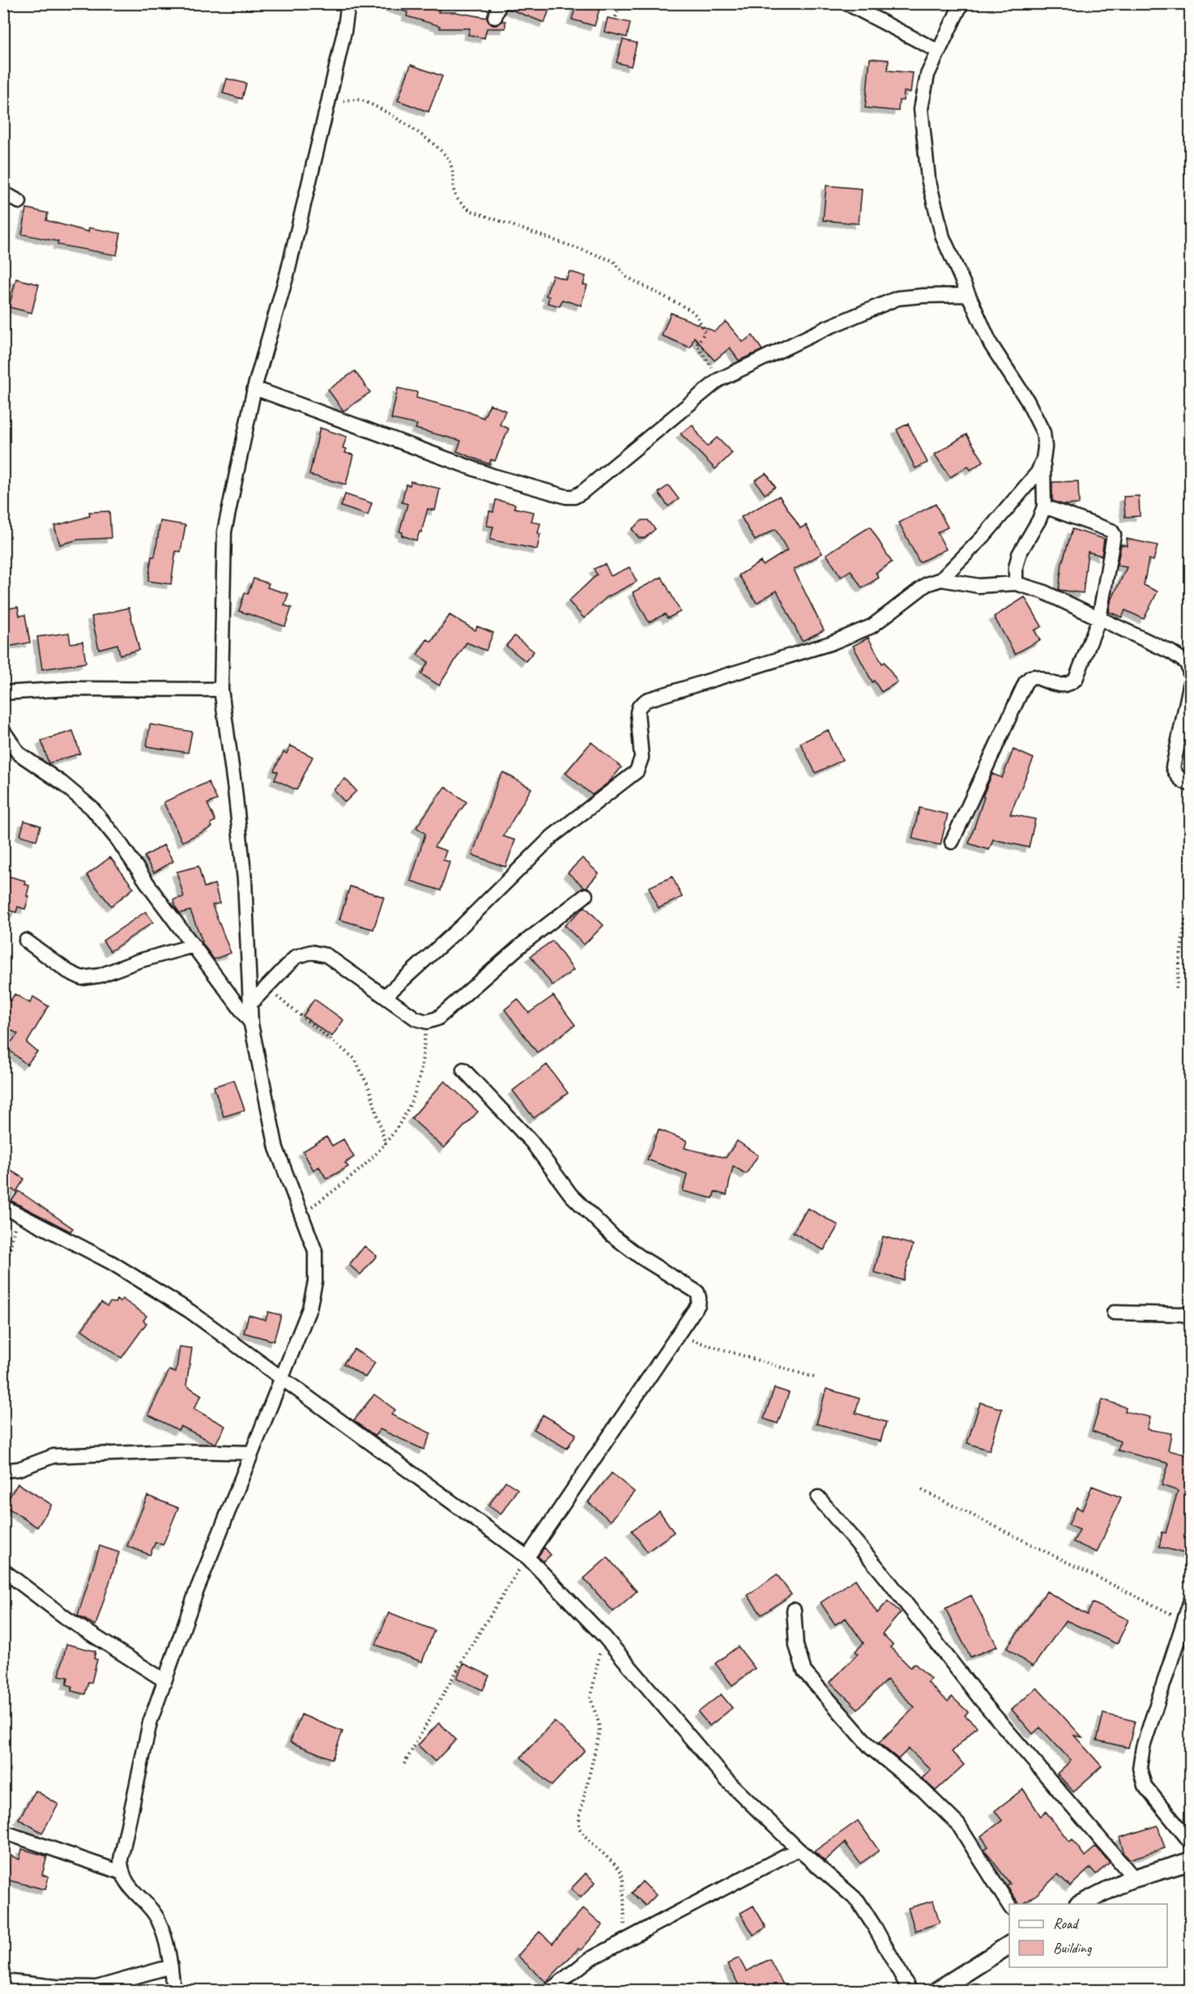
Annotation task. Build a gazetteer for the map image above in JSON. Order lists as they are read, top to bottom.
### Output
{
  "legend": ["Road", "Building"]
}
